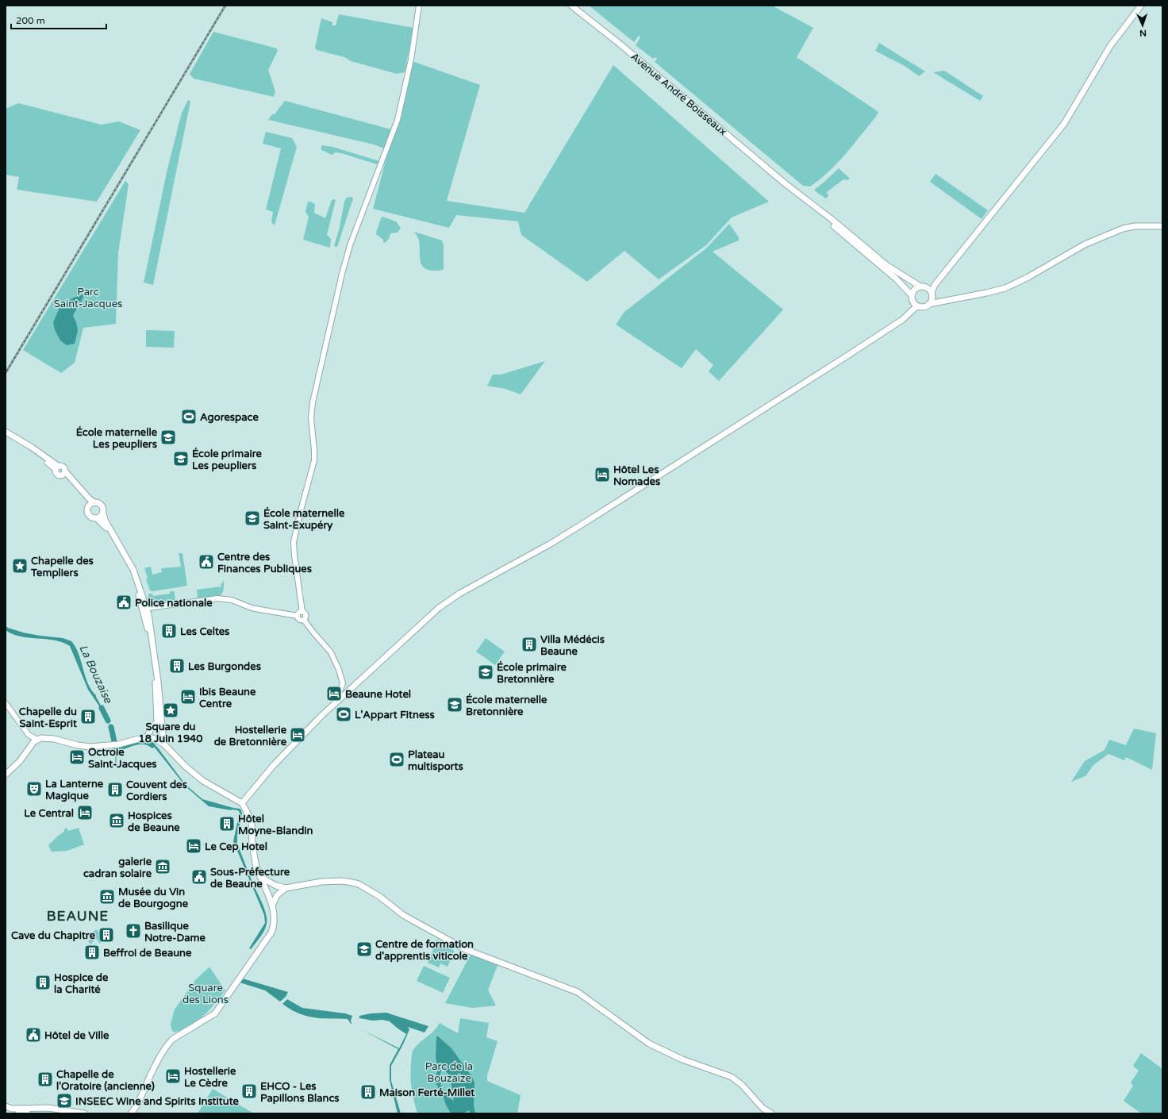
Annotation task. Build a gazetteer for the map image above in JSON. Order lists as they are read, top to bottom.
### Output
{
  "streets": {
    "main road": ["Avenue André Boisseaux"]
  },
  "districts": ["BEAUNE"],
  "water": ["La Bouzaise"],
  "parks": ["Parc Saint-Jacques", "Square des Lions", "Parc de la Bouzaize"],
  "places": {
    "sports": ["Agorespace", "L'Appart Fitness", "Plateau multisports"],
    "school or university": [
      "École maternelle Les peupliers",
      "École primaire Les peupliers",
      "École maternelle Saint-Exupéry",
      "École primaire Bretonnière",
      "École maternelle Bretonnière",
      "Centre de formation d'apprentis viticole",
      "INSEEC Wine and Spirits Institute"
    ],
    "hotel": [
      "Hôtel Les Nomades",
      "Beaune Hotel",
      "Ibis Beaune Centre",
      "Hostellerie de Bretonnière",
      "Octroie Saint-Jacques",
      "Le Central",
      "Le Cep Hotel",
      "Hostellerie Le Cèdre"
    ],
    "public building": [
      "Centre des Finances Publiques",
      "Police nationale",
      "Sous-Préfecture de Beaune",
      "Hôtel de Ville"
    ],
    "place": ["Chapelle des Templiers", "Square du 18 Juin 1940"],
    "building": [
      "Les Celtes",
      "Villa Médécis Beaune",
      "Les Burgondes",
      "Chapelle du Saint-Esprit",
      "Couvent des Cordiers",
      "Hôtel Moyne-Blandin",
      "Cave du Chapitre",
      "Beffroi de Beaune",
      "Hospice de la Charité",
      "Chapelle de l'Oratoire (ancienne)",
      "EHCO - Les Papillons Blancs",
      "Maison Ferté-Millet"
    ],
    "theatre": ["La Lanterne Magique"],
    "museum": ["Hospices de Beaune", "galerie cadran solaire", "Musée du Vin de Bourgogne"],
    "church": ["Basilique Notre-Dame"]
  },
  "scale_bar": "200 m",
  "north": "bottom"
}
